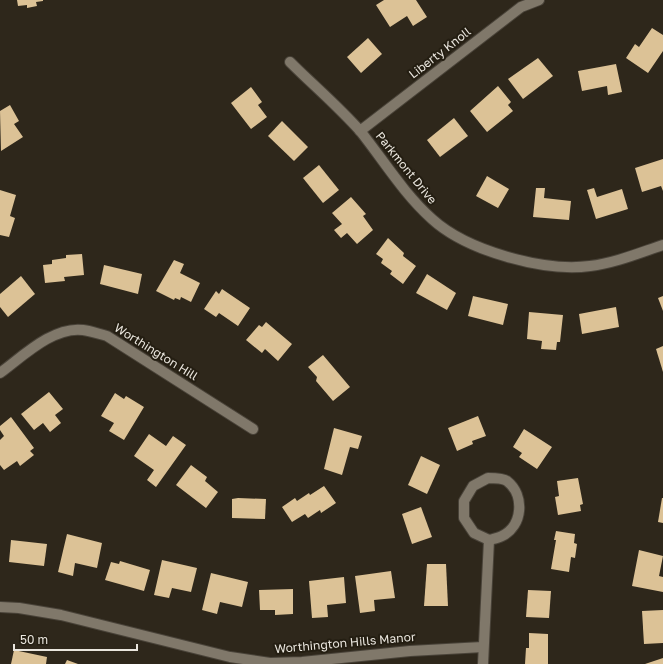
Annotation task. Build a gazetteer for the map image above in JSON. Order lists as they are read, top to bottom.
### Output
{
  "streets": {
    "street": [
      "Liberty Knoll",
      "Parkmont Drive",
      "Worthington Hill",
      "Worthington Hills Manor"
    ]
  },
  "crossings": [
    ["Liberty Knoll", "Parkmont Drive"]
  ],
  "scale_bar": "50 m"
}
